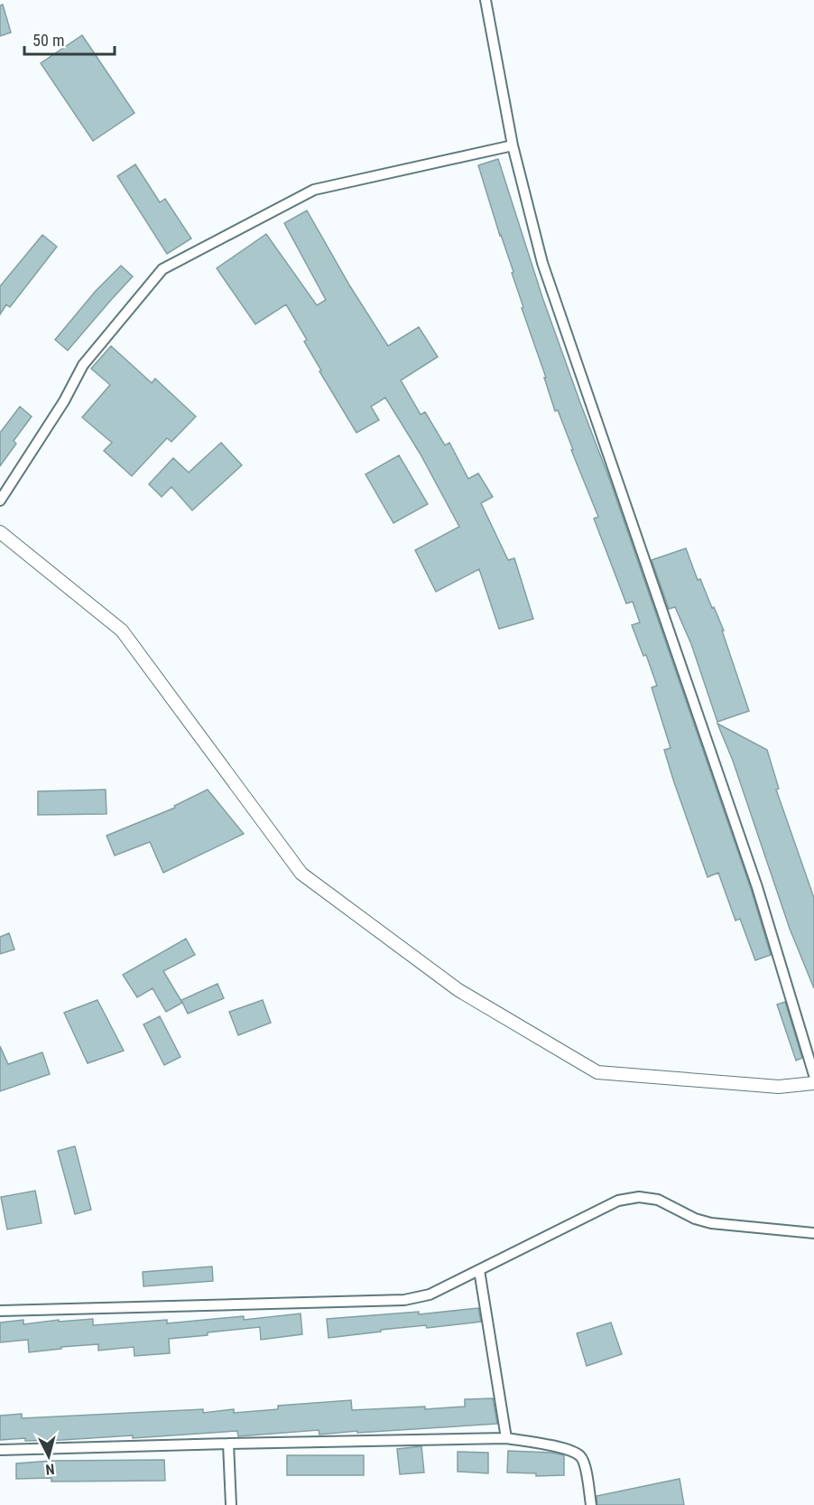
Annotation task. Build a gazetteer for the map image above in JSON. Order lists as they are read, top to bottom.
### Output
{
  "scale_bar": "50 m",
  "north": "bottom"
}
